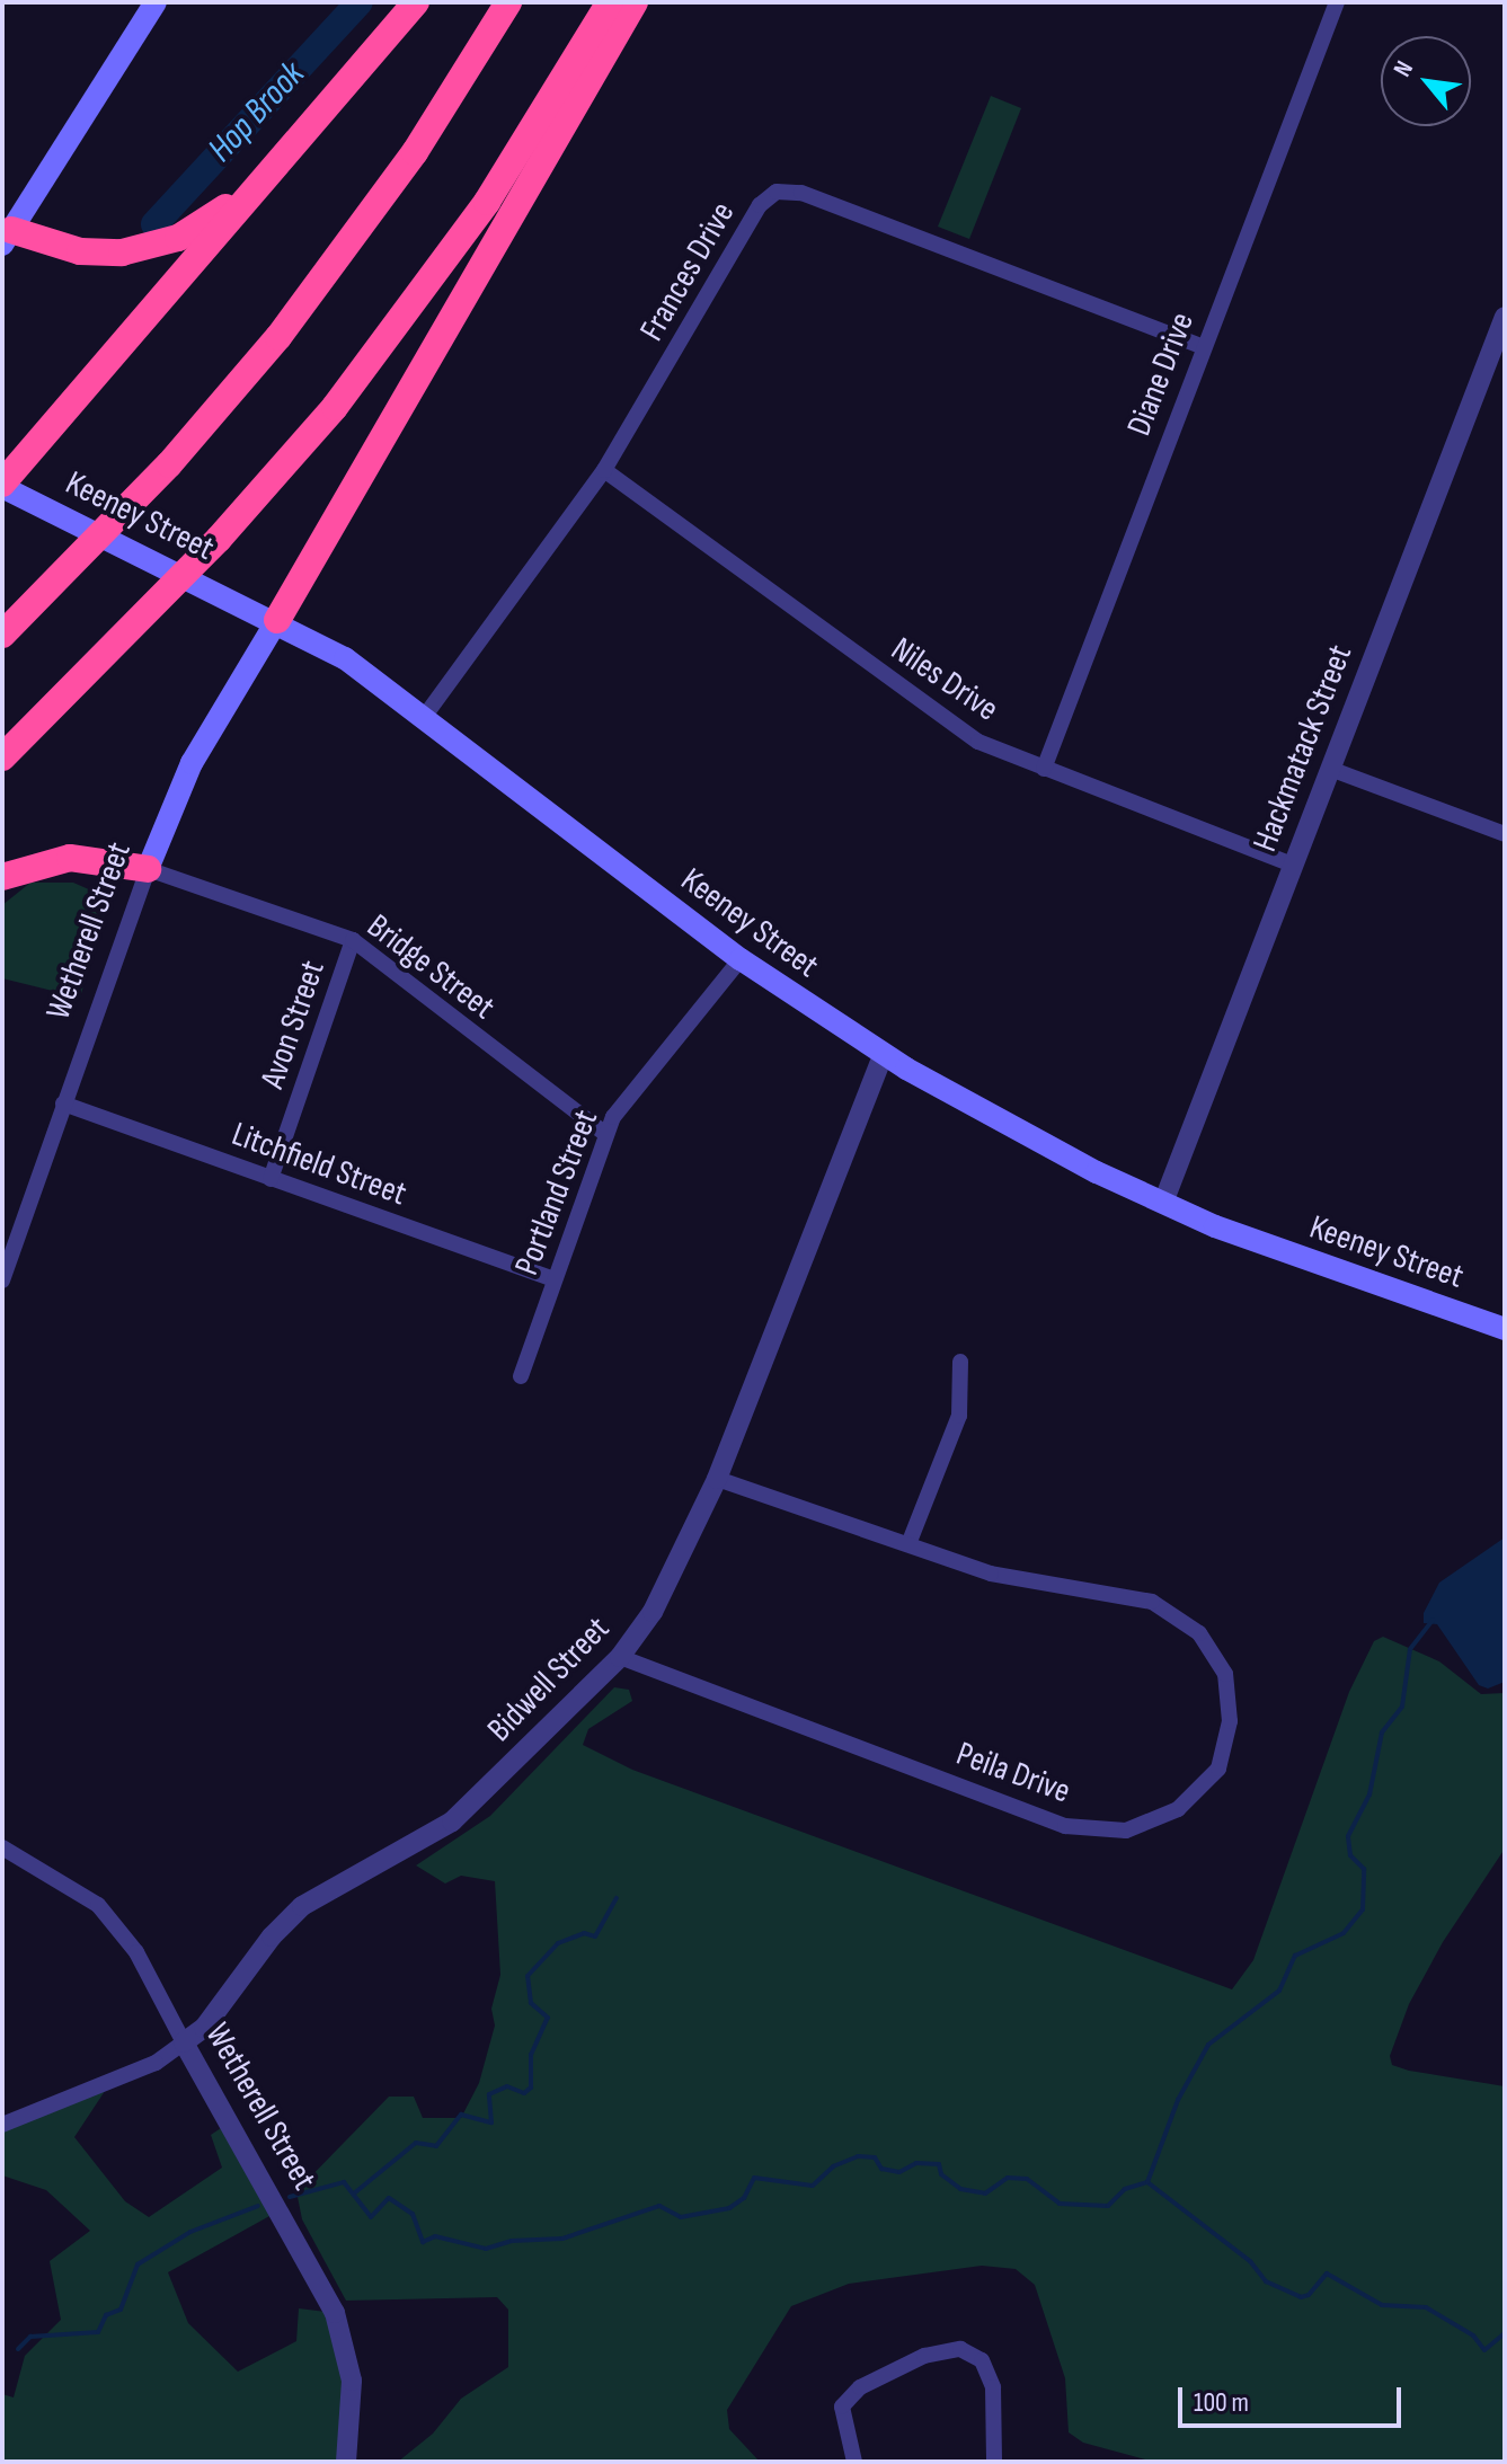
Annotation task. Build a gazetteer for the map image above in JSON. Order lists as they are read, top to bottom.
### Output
{
  "streets": {
    "main road": ["Keeney Street", "Wetherell Street"],
    "street": [
      "Frances Drive",
      "Diane Drive",
      "Niles Drive",
      "Hackmatack Street",
      "Bridge Street",
      "Avon Street",
      "Litchfield Street",
      "Portland Street",
      "Bidwell Street",
      "Peila Drive"
    ]
  },
  "crossings": [
    ["Frances Drive", "Diane Drive"],
    ["Frances Drive", "Keeney Street"],
    ["Frances Drive", "Niles Drive"],
    ["Diane Drive", "Niles Drive"],
    ["Keeney Street", "Hackmatack Street"],
    ["Keeney Street", "Wetherell Street"],
    ["Keeney Street", "Portland Street"],
    ["Keeney Street", "Bidwell Street"],
    ["Niles Drive", "Hackmatack Street"],
    ["Wetherell Street", "Bridge Street"],
    ["Wetherell Street", "Litchfield Street"],
    ["Wetherell Street", "Bidwell Street"],
    ["Bridge Street", "Avon Street"],
    ["Bridge Street", "Portland Street"],
    ["Avon Street", "Litchfield Street"],
    ["Litchfield Street", "Portland Street"],
    ["Bidwell Street", "Peila Drive"]
  ],
  "water": ["Hop Brook"],
  "scale_bar": "100 m",
  "north": "top left"
}
